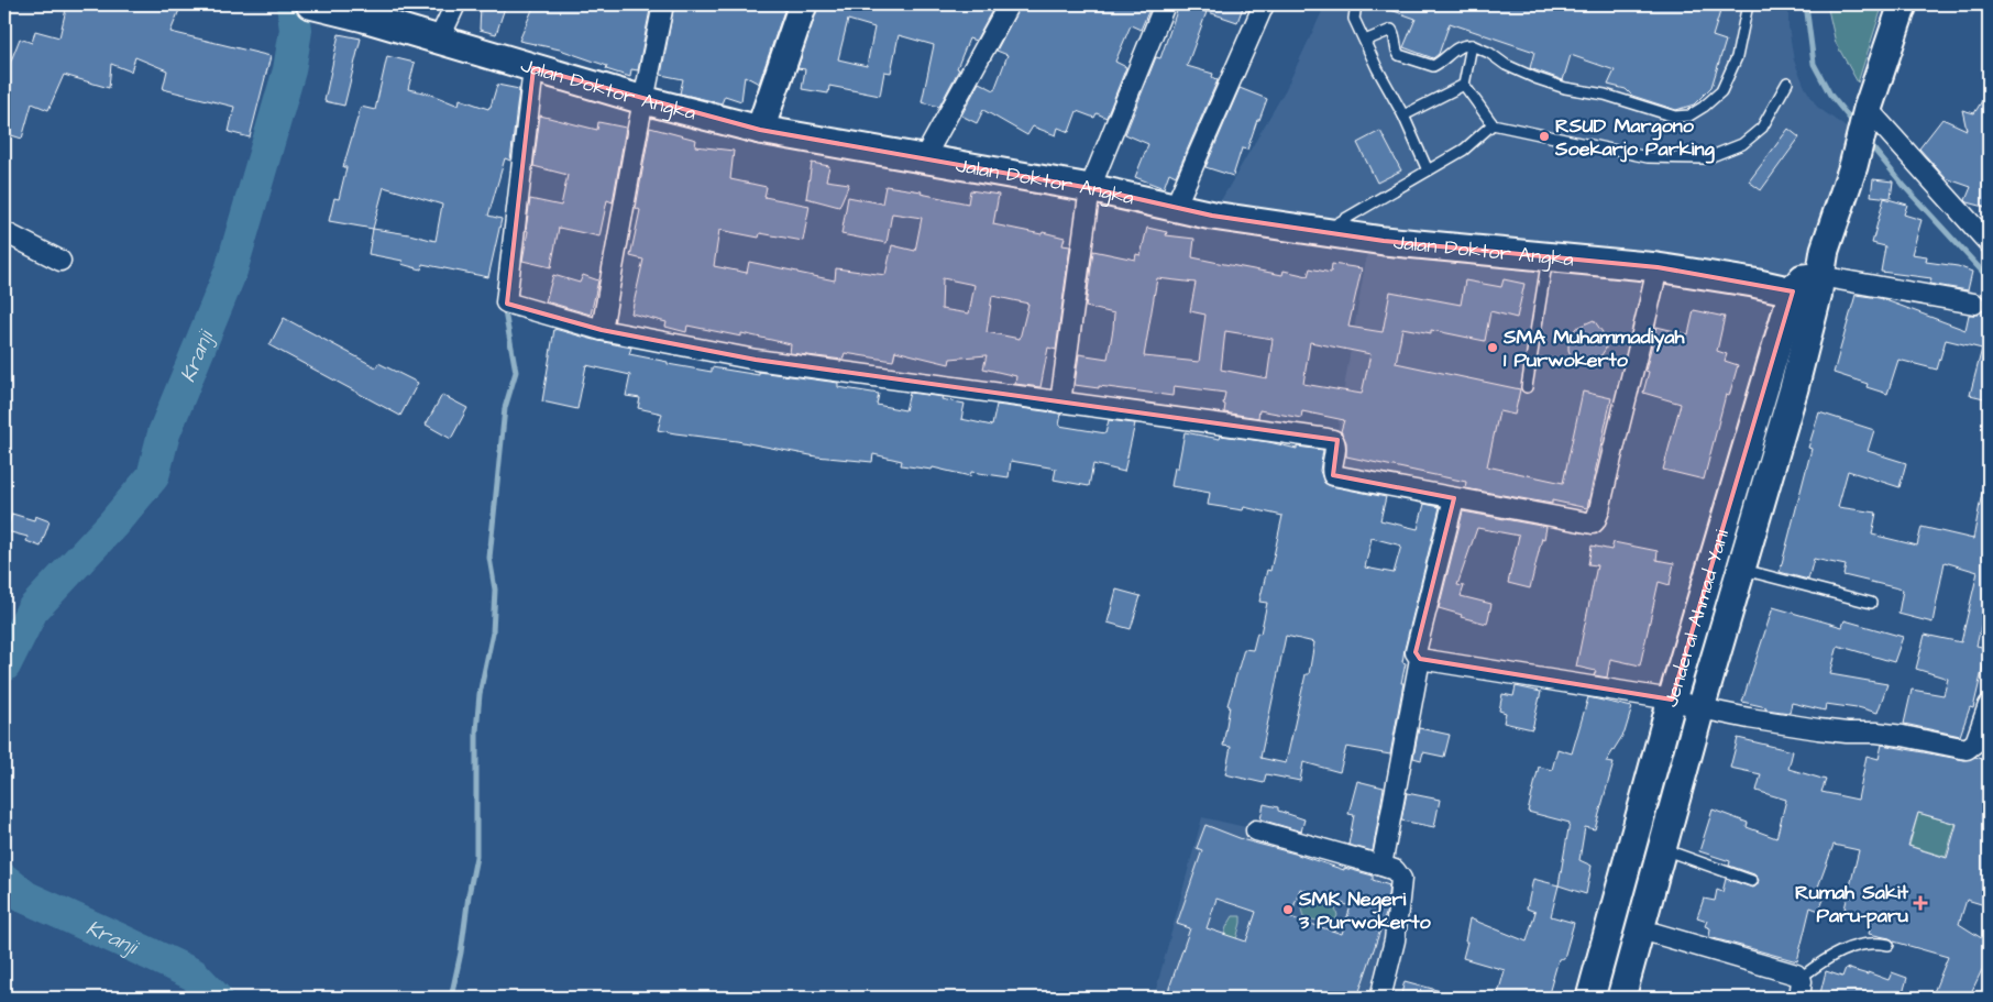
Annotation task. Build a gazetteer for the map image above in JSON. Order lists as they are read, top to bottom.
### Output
{
  "streets": {
    "main road": ["Jalan Doktor Angka", "Jenderal Ahmad Yani"]
  },
  "crossings": [
    ["Jalan Doktor Angka", "Jenderal Ahmad Yani"]
  ],
  "water": ["Kranji"],
  "places": {
    "other": ["RSUD Margono Soekarjo Parking", "SMA Muhammadiyah 1 Purwokerto", "SMK Negeri 3 Purwokerto"],
    "health": ["Rumah Sakit Paru-paru"]
  }
}
